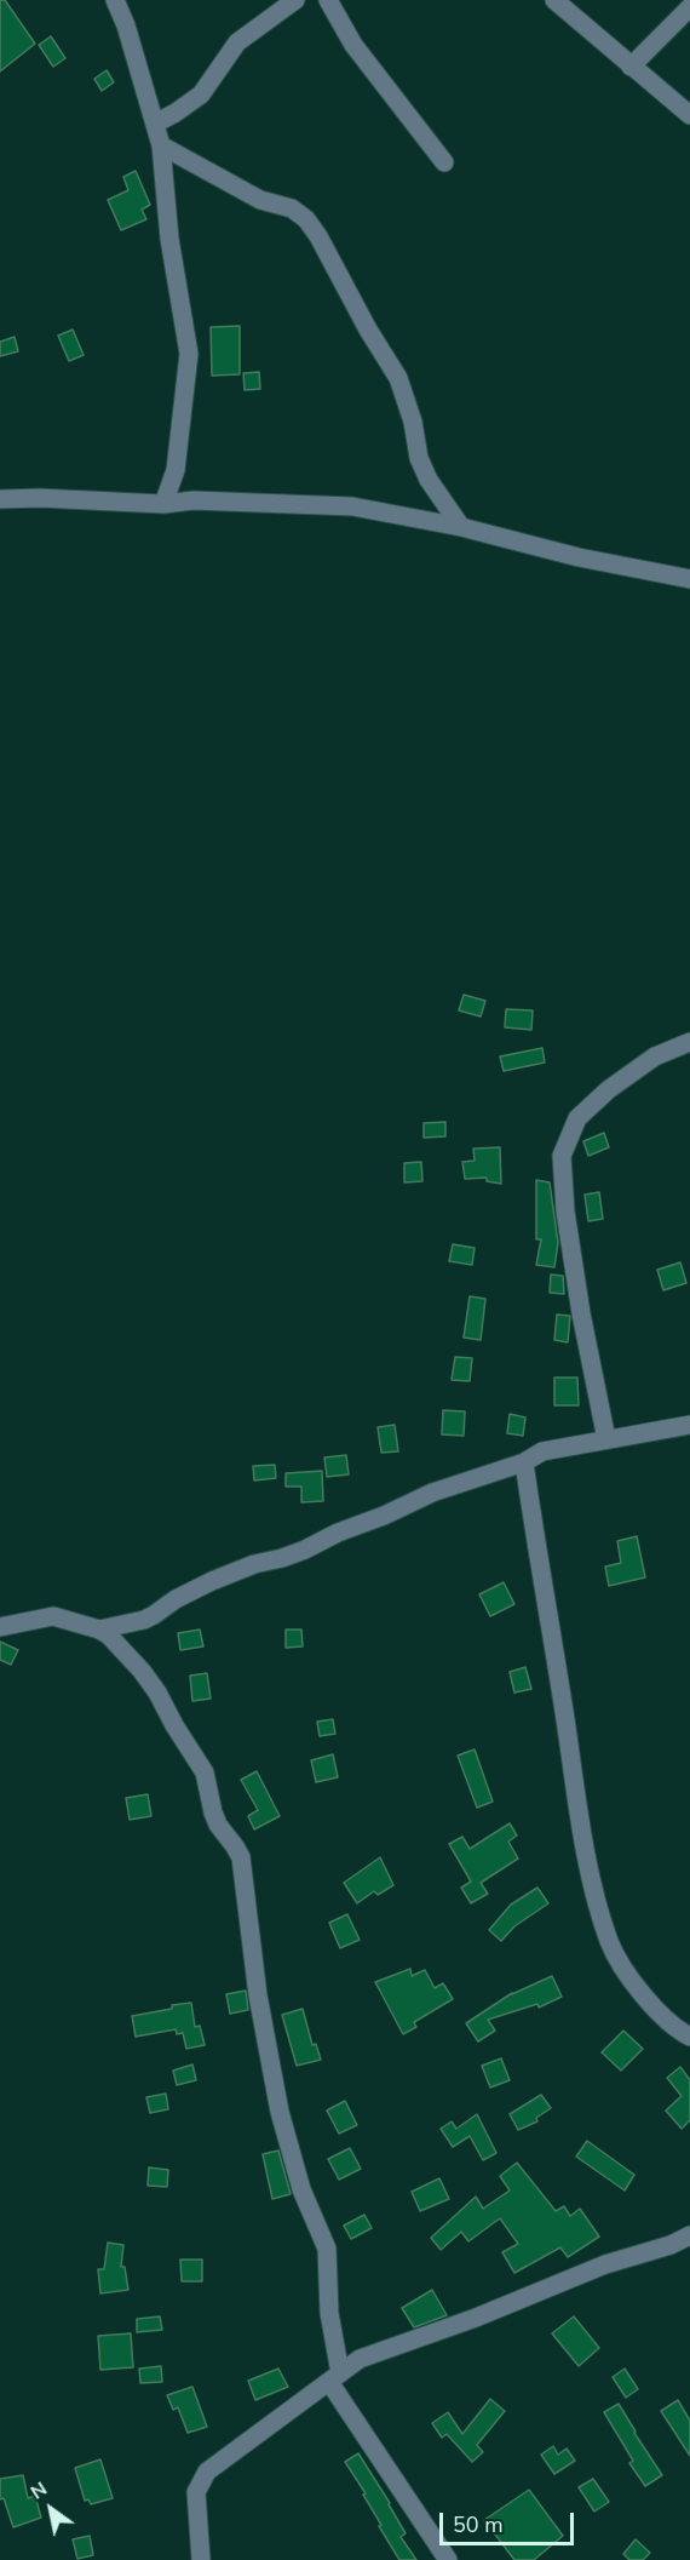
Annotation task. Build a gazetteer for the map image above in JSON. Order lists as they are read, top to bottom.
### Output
{
  "scale_bar": "50 m",
  "north": "top left"
}
